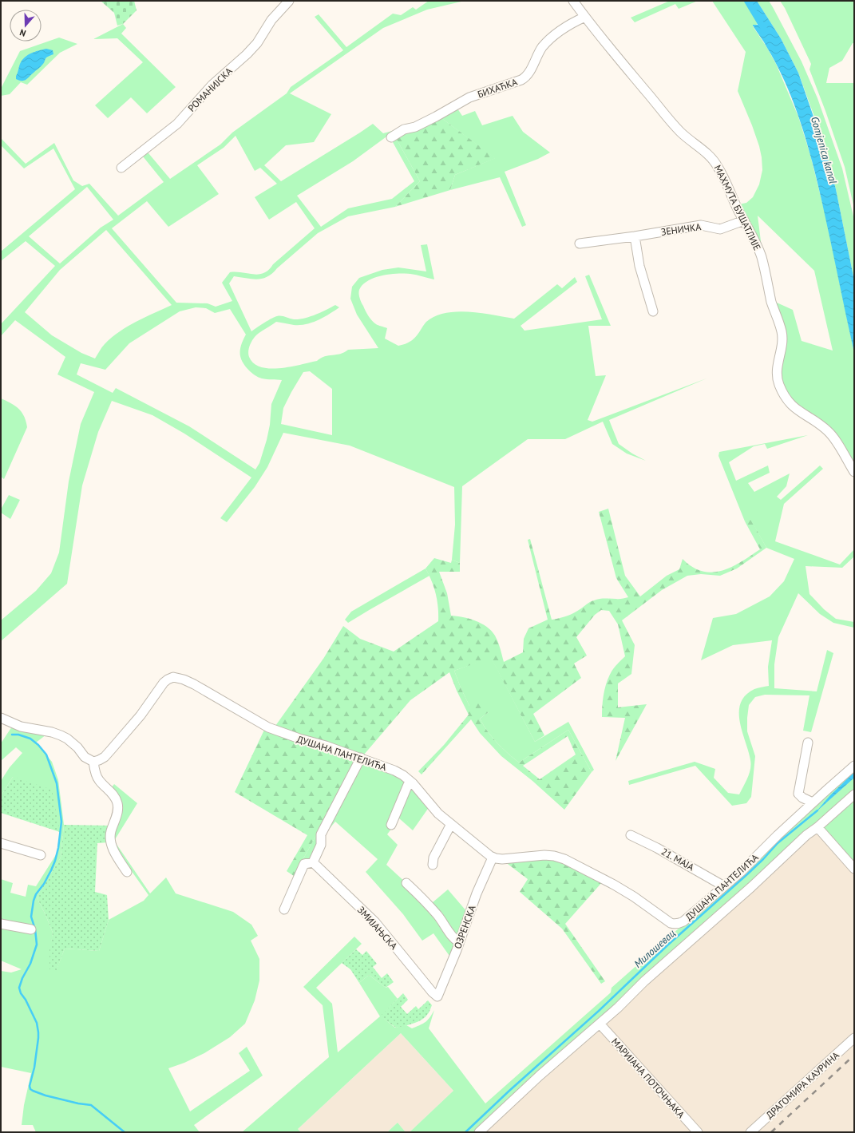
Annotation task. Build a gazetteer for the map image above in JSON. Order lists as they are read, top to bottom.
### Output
{
  "streets": {
    "street": [
      "БИХАЋКА",
      "РОМАНИЈСКА",
      "МАХМУТА БУШАТЛИЈЕ",
      "ЗЕНИЧКА",
      "ДУШАНА ПАНТЕЛИЋА",
      "21. МАЈА",
      "ОЗРЕНСКА",
      "ЗМИЈАЊСКА",
      "МАРИЈАНА ПОТОЧЊАКА",
      "ДРАГОМИРА КАУРИНА"
    ]
  },
  "crossings": [
    ["БИХАЋКА", "МАХМУТА БУШАТЛИЈЕ"],
    ["МАХМУТА БУШАТЛИЈЕ", "ЗЕНИЧКА"],
    ["ДУШАНА ПАНТЕЛИЋА", "21. МАЈА"],
    ["ДУШАНА ПАНТЕЛИЋА", "ОЗРЕНСКА"],
    ["ОЗРЕНСКА", "ЗМИЈАЊСКА"]
  ],
  "water": ["Gomjenica kanal", "Милошевац"],
  "north": "bottom"
}
